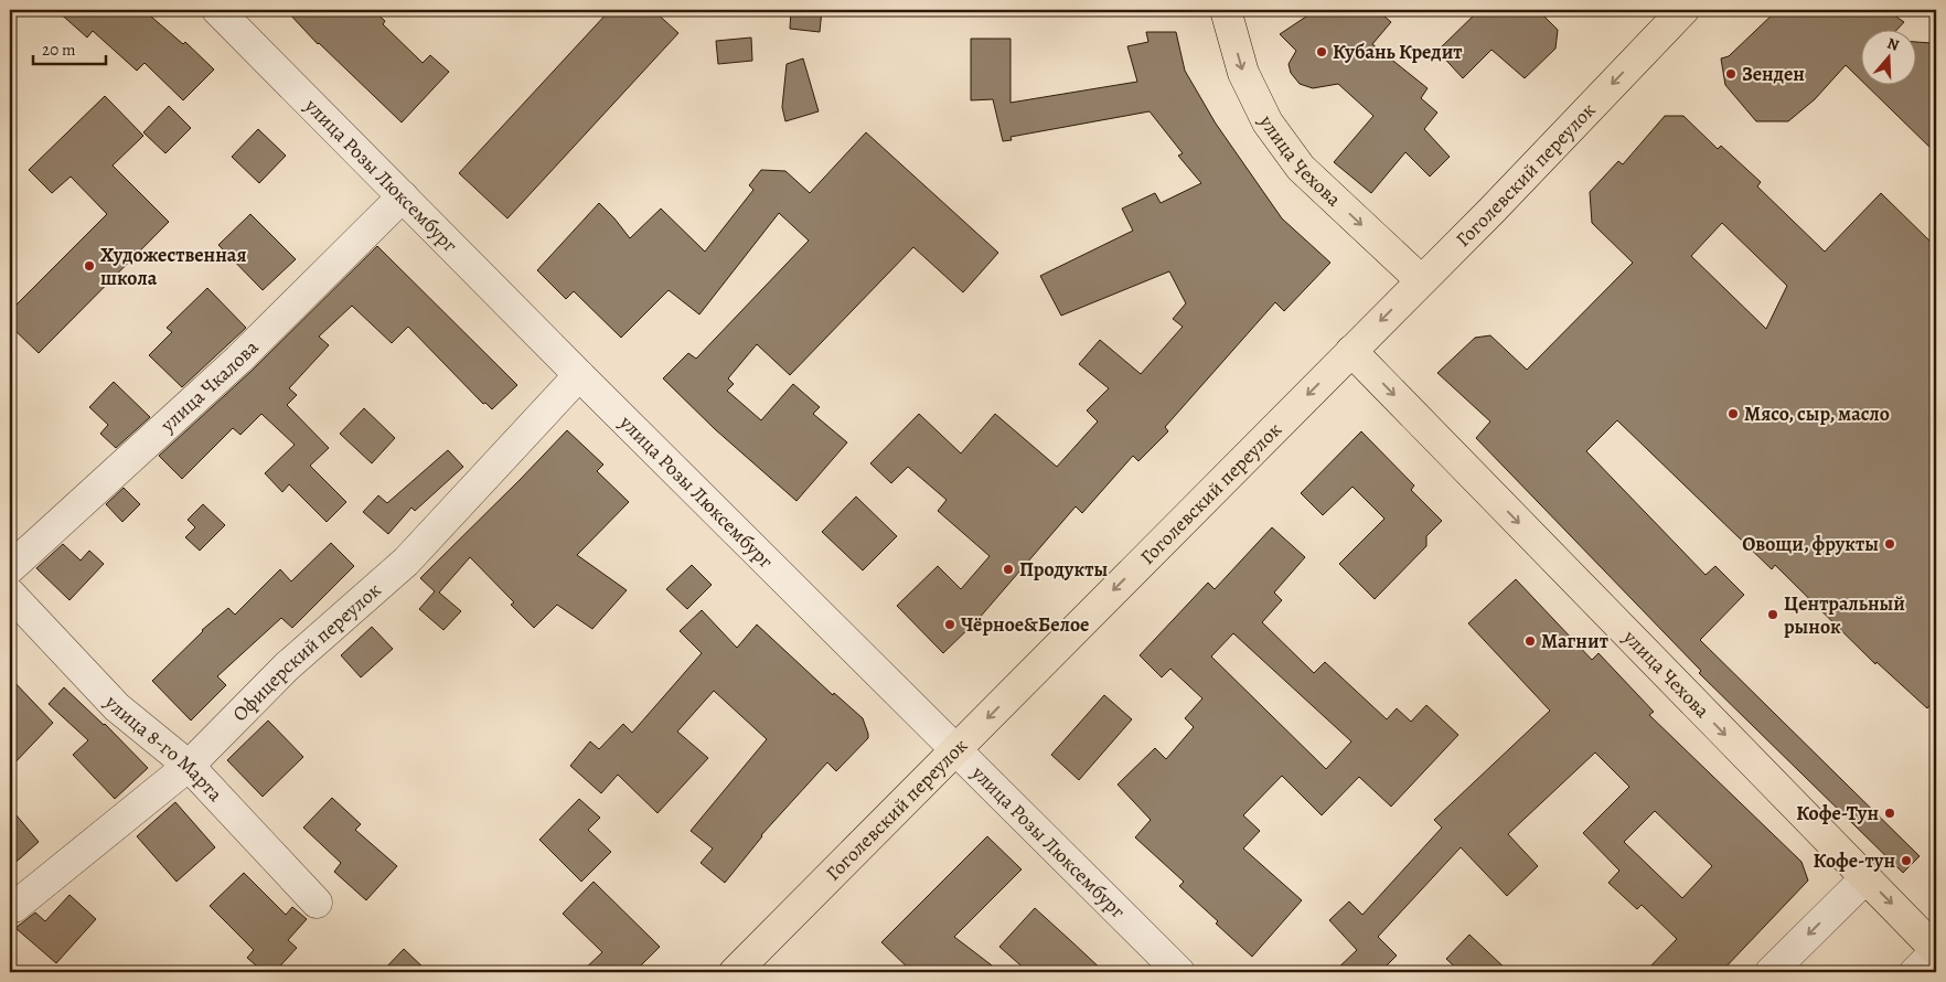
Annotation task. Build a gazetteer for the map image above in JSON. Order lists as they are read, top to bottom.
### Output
{
  "streets": {
    "main road": ["улица Чехова", "Гоголевский переулок"],
    "street": [
      "улица Розы Люксембург",
      "улица Чкалова",
      "Офицерский переулок",
      "улица 8-го Марта"
    ]
  },
  "crossings": [
    ["улица Чехова", "Гоголевский переулок"],
    ["Гоголевский переулок", "улица Розы Люксембург"],
    ["улица Розы Люксембург", "улица Чкалова"],
    ["улица Розы Люксембург", "Офицерский переулок"],
    ["Офицерский переулок", "улица 8-го Марта"]
  ],
  "one_way": ["улица Чехова", "Гоголевский переулок"],
  "places": [
    "Кубань Кредит",
    "Зенден",
    "Художественная школа",
    "Мясо, сыр, масло",
    "Овощи, фрукты",
    "Продукты",
    "Центральный рынок",
    "Чёрное&Белое",
    "Магнит",
    "Кофе-Тун",
    "Кофе-тун"
  ],
  "scale_bar": "20 m",
  "north": "top"
}
